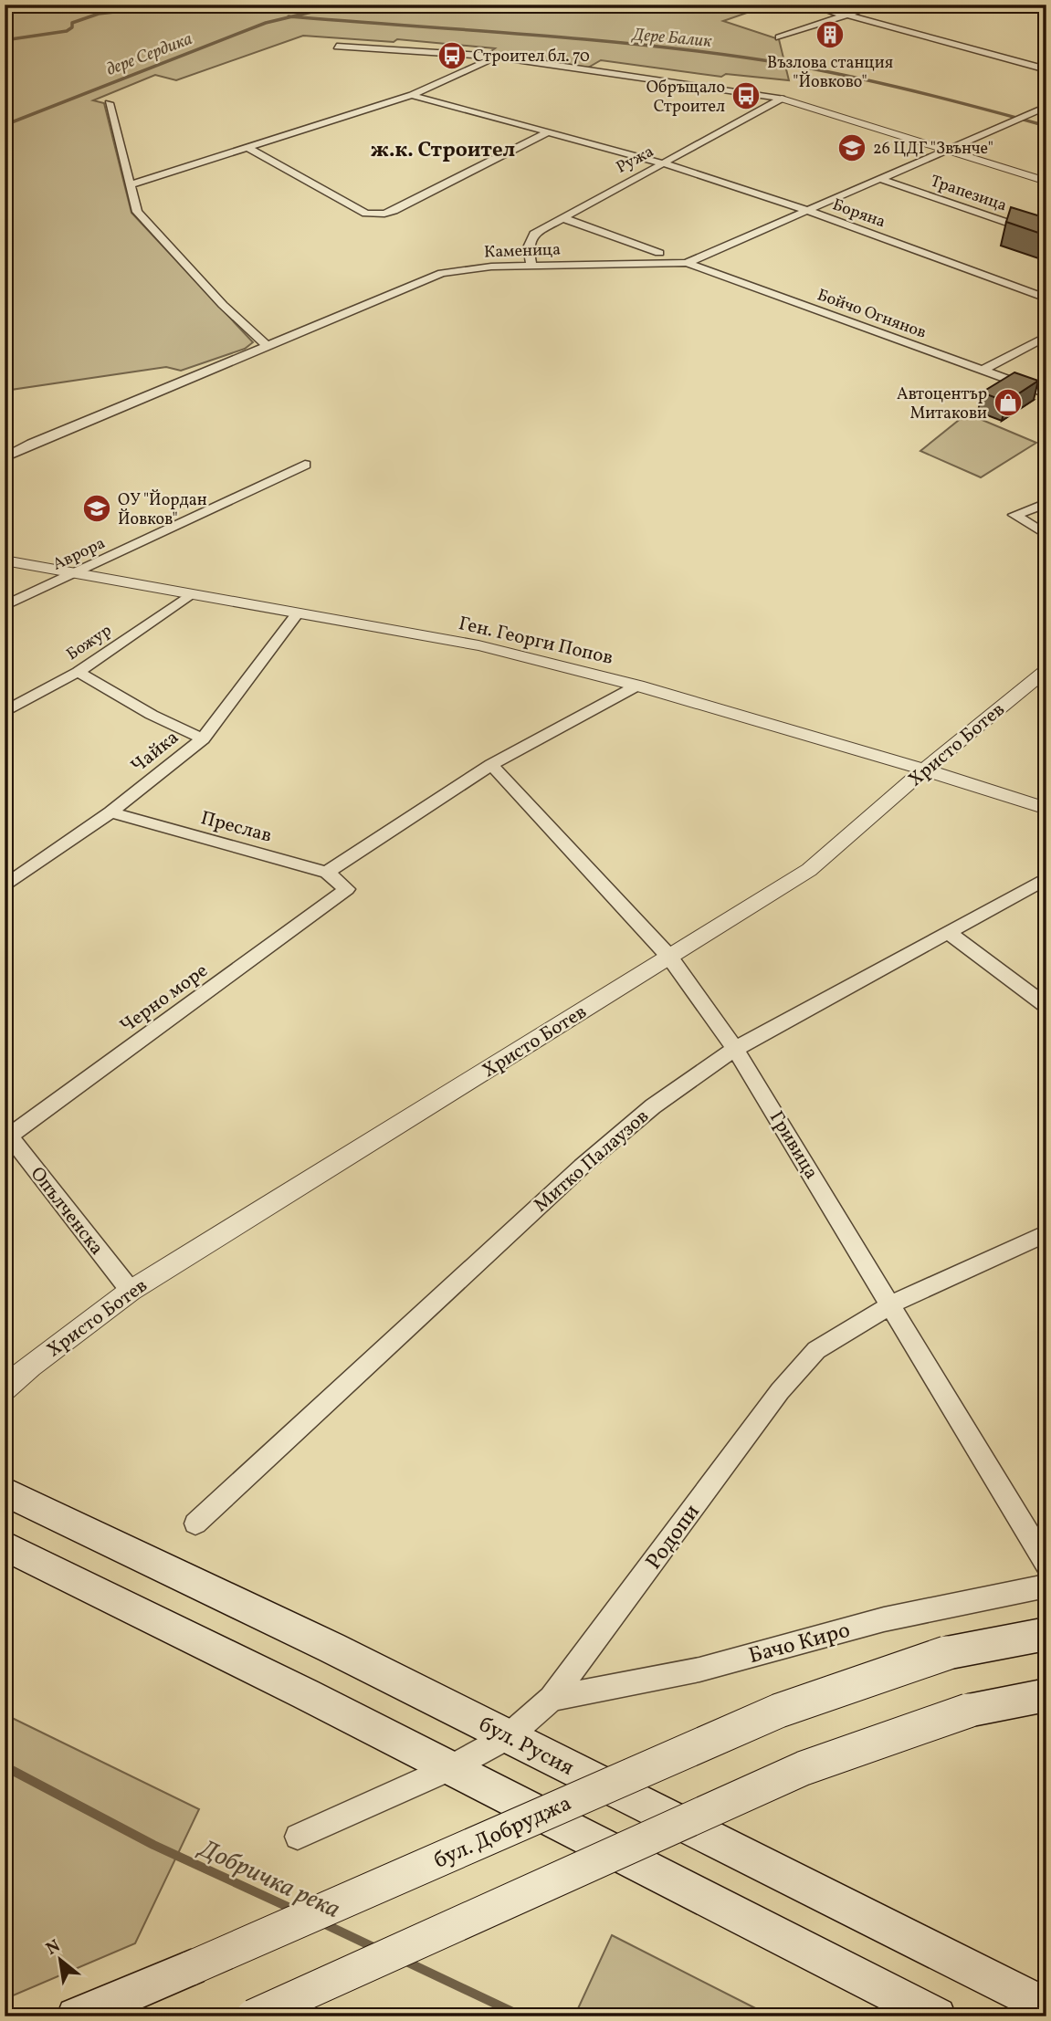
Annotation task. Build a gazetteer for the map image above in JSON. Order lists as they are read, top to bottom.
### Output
{
  "streets": {
    "main road": ["бул. Русия", "бул. Добруджа"],
    "street": [
      "Ружа",
      "Трапезица",
      "Боряна",
      "Каменица",
      "Бойчо Огнянов",
      "Аврора",
      "Ген. Георги Попов",
      "Божур",
      "Христо Ботев",
      "Чайка",
      "Преслав",
      "Черно море",
      "Гривица",
      "Митко Палаузов",
      "Опълченска",
      "Родопи",
      "Бачо Киро"
    ]
  },
  "crossings": [
    ["Ружа", "Боряна"],
    ["Ружа", "Каменица"],
    ["Трапезица", "Каменица"],
    ["Боряна", "Каменица"],
    ["Каменица", "Бойчо Огнянов"],
    ["Аврора", "Ген. Георги Попов"],
    ["Ген. Георги Попов", "Божур"],
    ["Ген. Георги Попов", "Христо Ботев"],
    ["Ген. Георги Попов", "Чайка"],
    ["Христо Ботев", "Гривица"],
    ["Христо Ботев", "Опълченска"],
    ["Чайка", "Преслав"],
    ["Преслав", "Черно море"],
    ["Черно море", "Опълченска"],
    ["Гривица", "Митко Палаузов"],
    ["Гривица", "Родопи"],
    ["Родопи", "Бачо Киро"],
    ["Родопи", "бул. Русия"]
  ],
  "districts": ["ж.к. Строител"],
  "water": ["Дере Балик", "дере Сердика", "Добричка река"],
  "places": {
    "building": ["Възлова станция \"Йовково\""],
    "bus stop": ["Строител бл. 70", "Обръщало Строител"],
    "school or university": ["26 ЦДГ \"Звънче\"", "ОУ \"Йордан Йовков\""],
    "shop": ["Автоцентър Митакови"]
  },
  "north": "top left"
}
